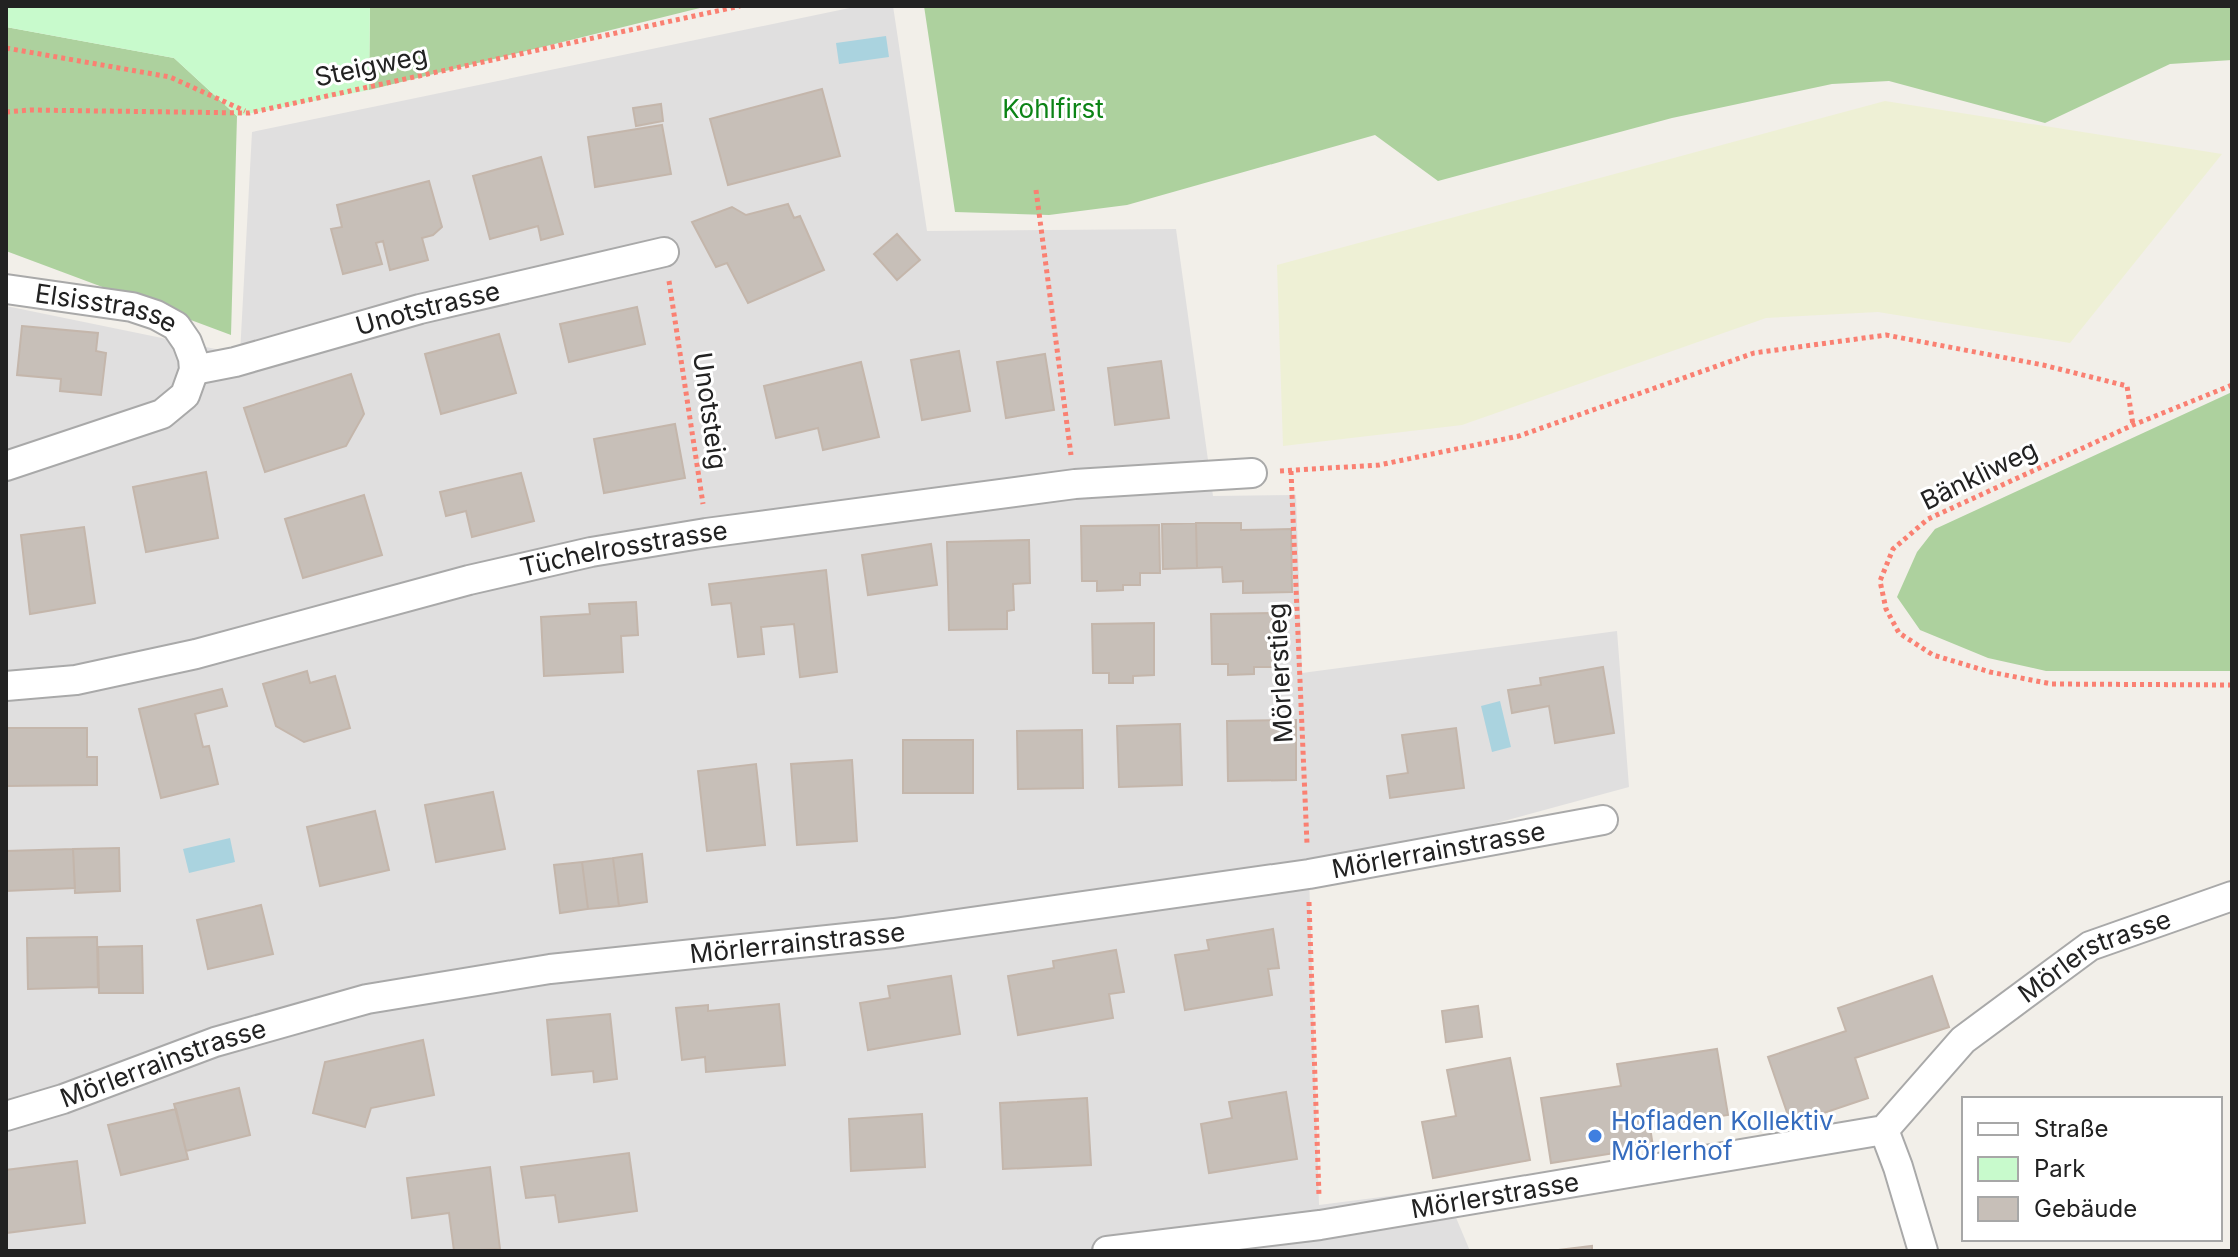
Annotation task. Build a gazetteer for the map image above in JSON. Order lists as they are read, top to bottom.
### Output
{
  "streets": {
    "street": [
      "Unotstrasse",
      "Elsisstrasse",
      "Tüchelrosstrasse",
      "Mörlerrainstrasse",
      "Mörlerstrasse"
    ],
    "path": [
      "Steigweg",
      "Unotsteig",
      "Bänkliweg",
      "Mörlerstieg"
    ]
  },
  "crossings": [
    ["Unotstrasse", "Elsisstrasse"],
    ["Unotsteig", "Tüchelrosstrasse"],
    ["Mörlerstieg", "Mörlerrainstrasse"]
  ],
  "parks": ["Kohlfirst"],
  "places": ["Hofladen Kollektiv Mörlerhof"],
  "legend": ["Straße", "Park", "Gebäude"]
}
